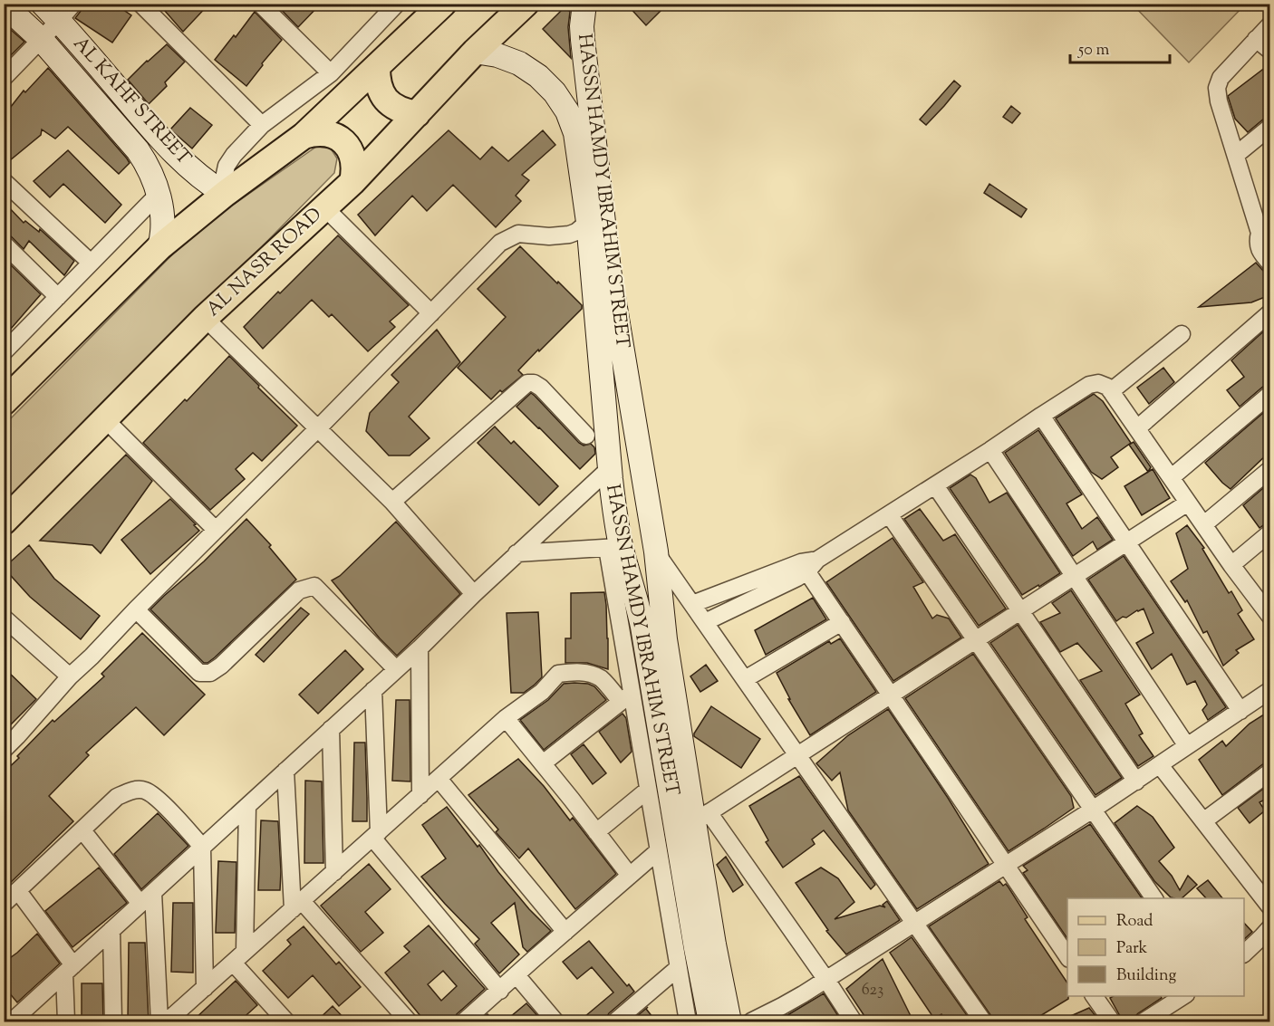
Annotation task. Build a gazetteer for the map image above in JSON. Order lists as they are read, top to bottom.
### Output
{
  "streets": {
    "main road": ["AL KAHF STREET", "HASSN HAMDY IBRAHIM STREET", "AL NASR ROAD"]
  },
  "crossings": [
    ["HASSN HAMDY IBRAHIM STREET", "AL NASR ROAD"]
  ],
  "house_numbers": ["623"],
  "legend": ["Road", "Park", "Building"],
  "scale_bar": "50 m"
}
